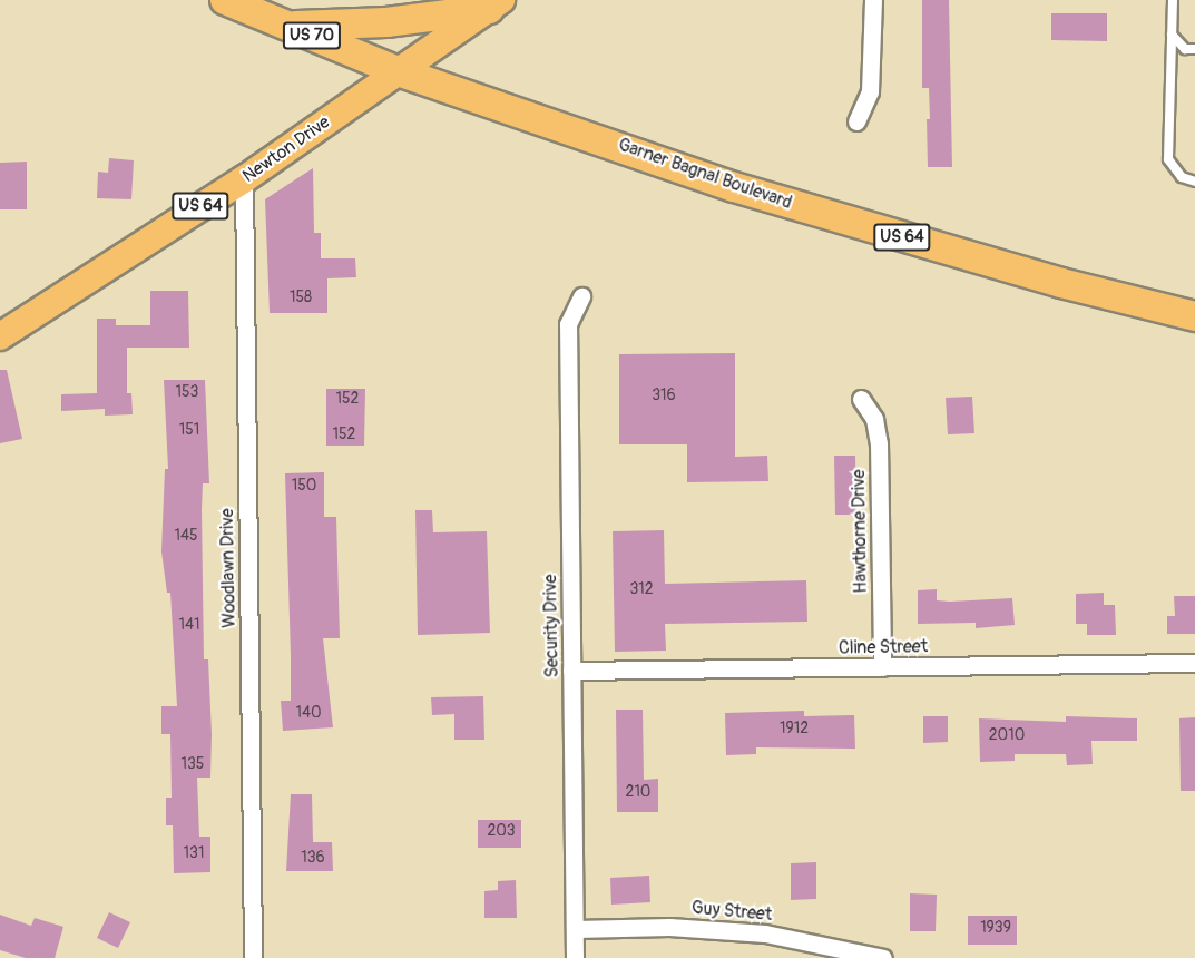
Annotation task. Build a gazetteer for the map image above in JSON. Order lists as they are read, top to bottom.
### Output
{
  "streets": {
    "highway": ["US 70", "Garner Bagnal Boulevard", "US 64"],
    "main road": ["Newton Drive"],
    "street": [
      "Hawthorne Drive",
      "Woodlawn Drive",
      "Security Drive",
      "Cline Street",
      "Guy Street"
    ]
  },
  "crossings": [
    ["Newton Drive", "Garner Bagnal Boulevard"],
    ["Newton Drive", "Woodlawn Drive"],
    ["Hawthorne Drive", "Cline Street"],
    ["Security Drive", "Cline Street"],
    ["Security Drive", "Guy Street"]
  ],
  "house_numbers": [
    "158",
    "153",
    "316",
    "152",
    "151",
    "152",
    "150",
    "145",
    "312",
    "141",
    "140",
    "1912",
    "2010",
    "135",
    "210",
    "203",
    "131",
    "136",
    "1939"
  ]
}
